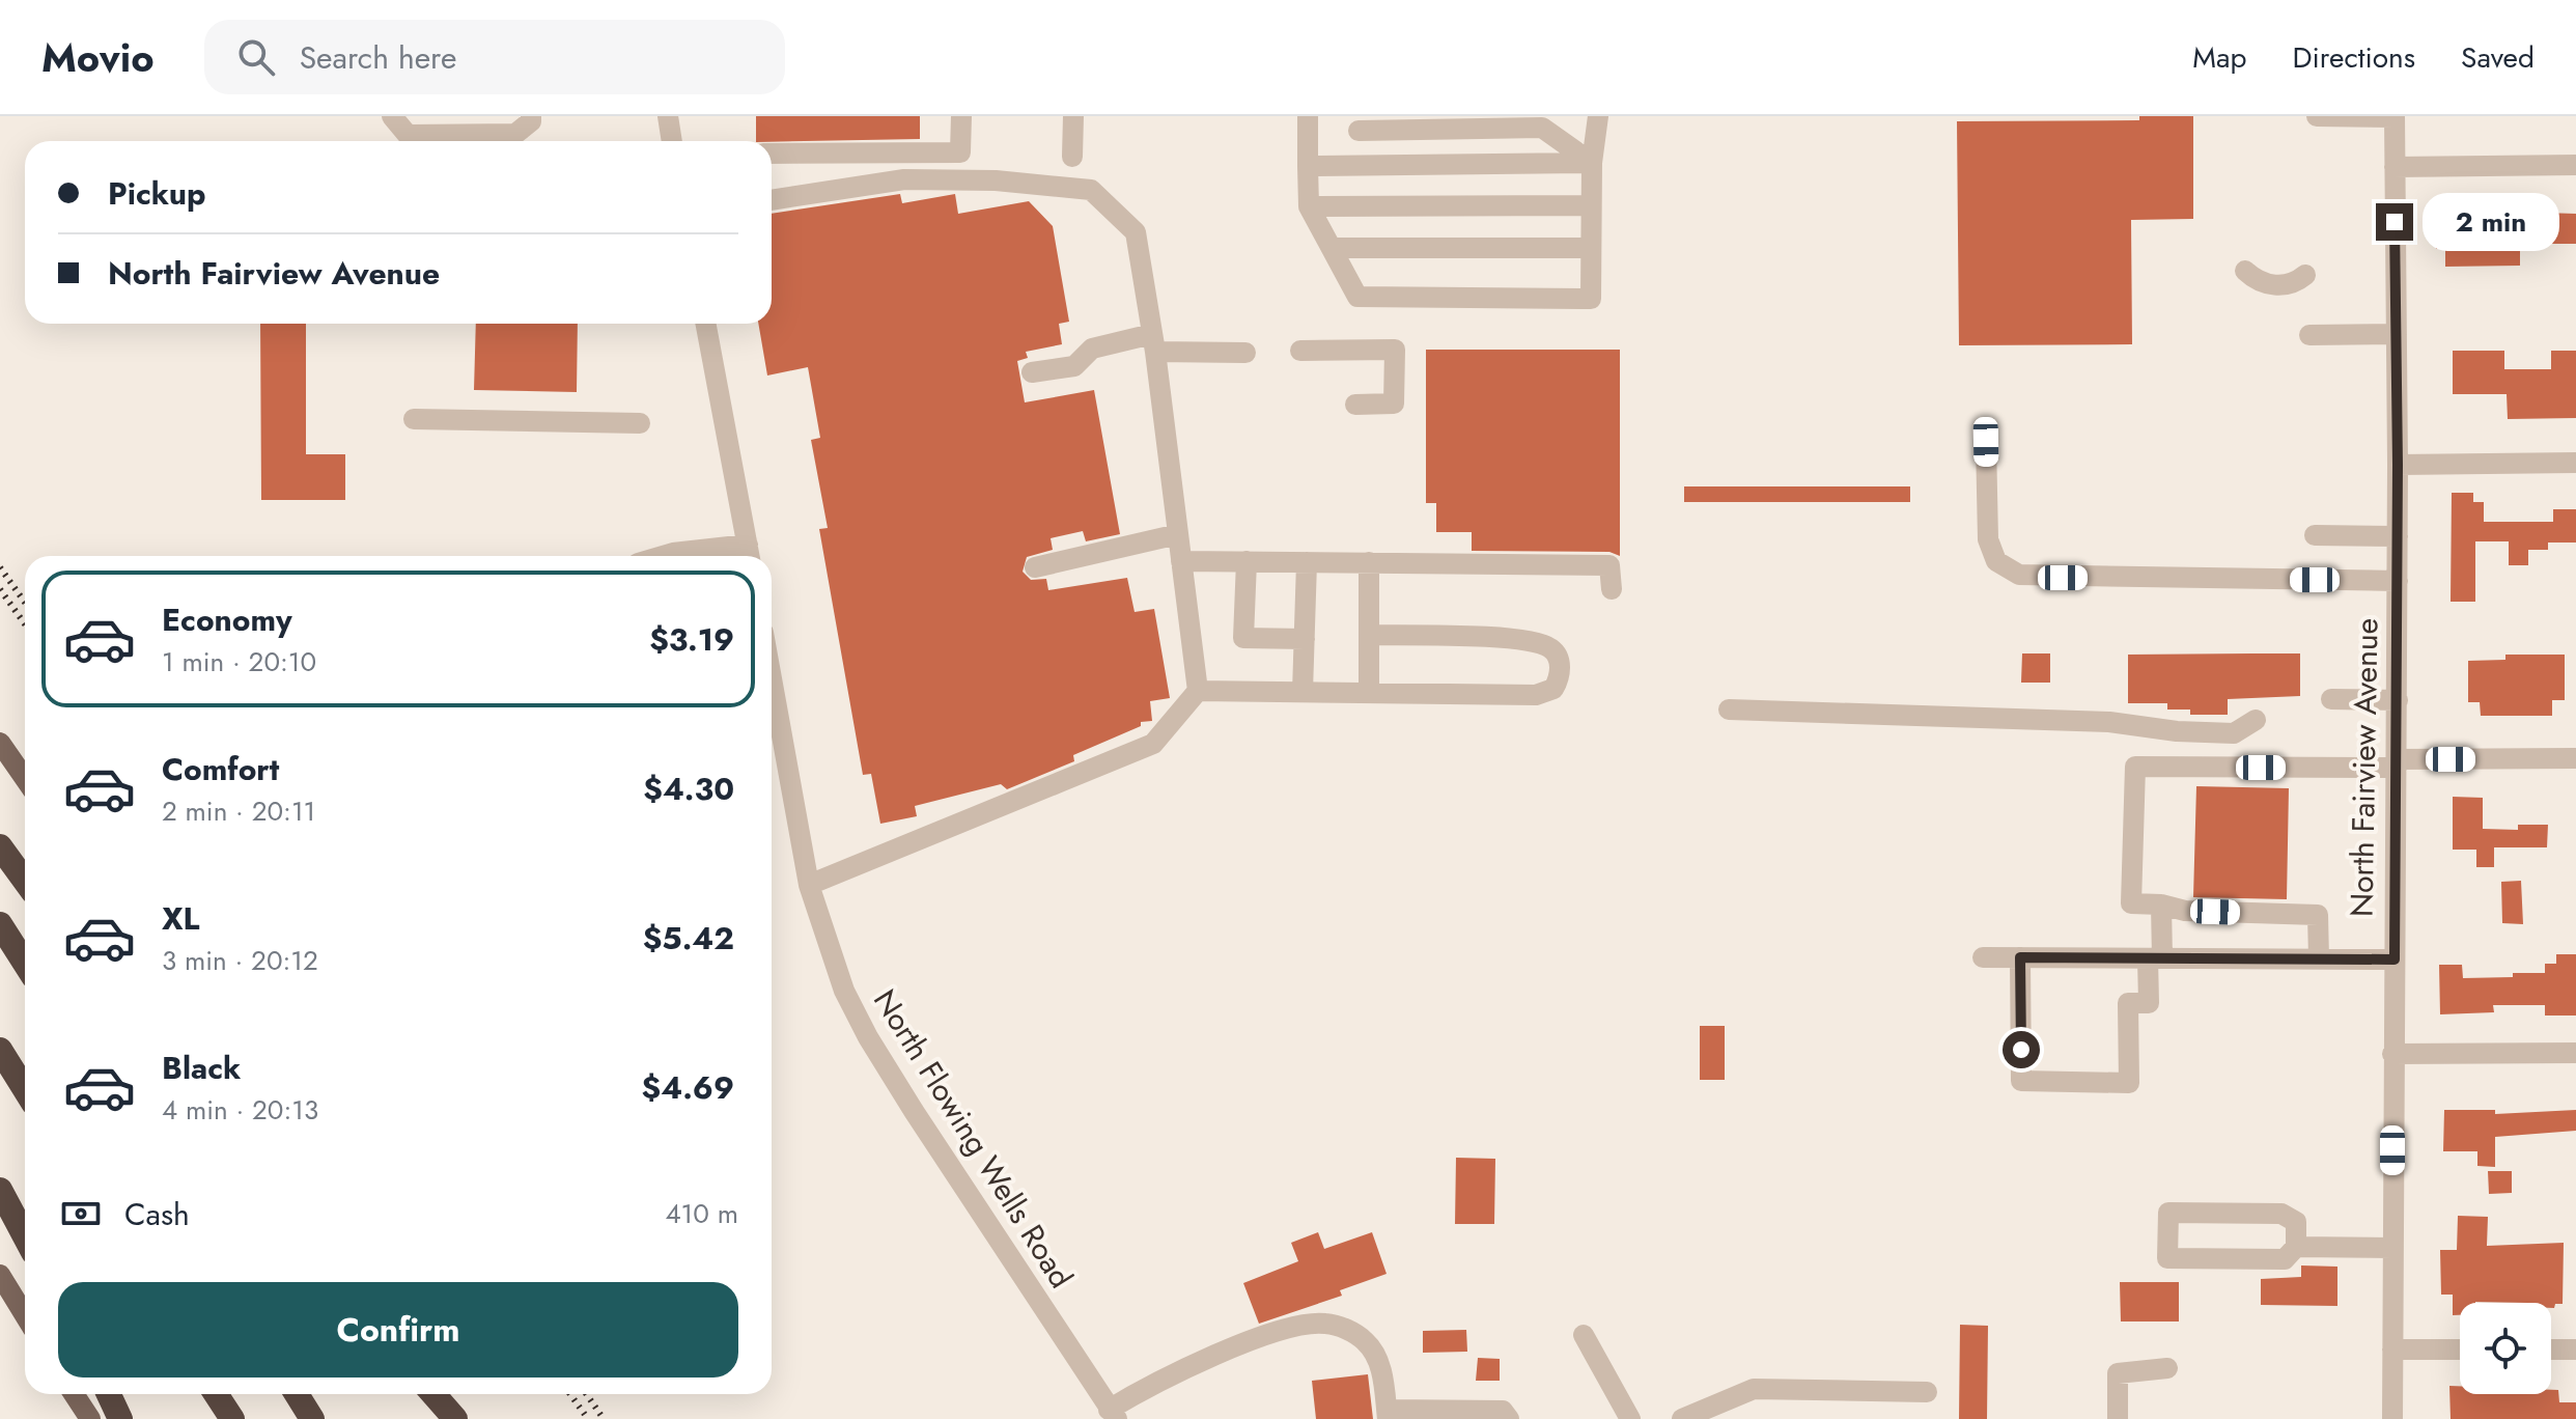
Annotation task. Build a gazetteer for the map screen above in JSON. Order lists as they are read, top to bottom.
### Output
{
  "streets": {
    "street": ["North Fairview Avenue", "North Flowing Wells Road"]
  },
  "page": {
    "header": "Movio",
    "search": "Search here",
    "nav": ["Map", "Directions", "Saved"],
    "banner": ["Pickup", "North Fairview Avenue"],
    "bubble": "2 min",
    "list": [
      {
        "name": "Economy",
        "note": "1 min · 20:10",
        "value": "$3.19"
      },
      {
        "name": "Comfort",
        "note": "2 min · 20:11",
        "value": "$4.30"
      },
      {
        "name": "XL",
        "note": "3 min · 20:12",
        "value": "$5.42"
      },
      {
        "name": "Black",
        "note": "4 min · 20:13",
        "value": "$4.69"
      }
    ],
    "pay": ["Cash", "410 m"],
    "buttons": "Confirm"
  }
}
